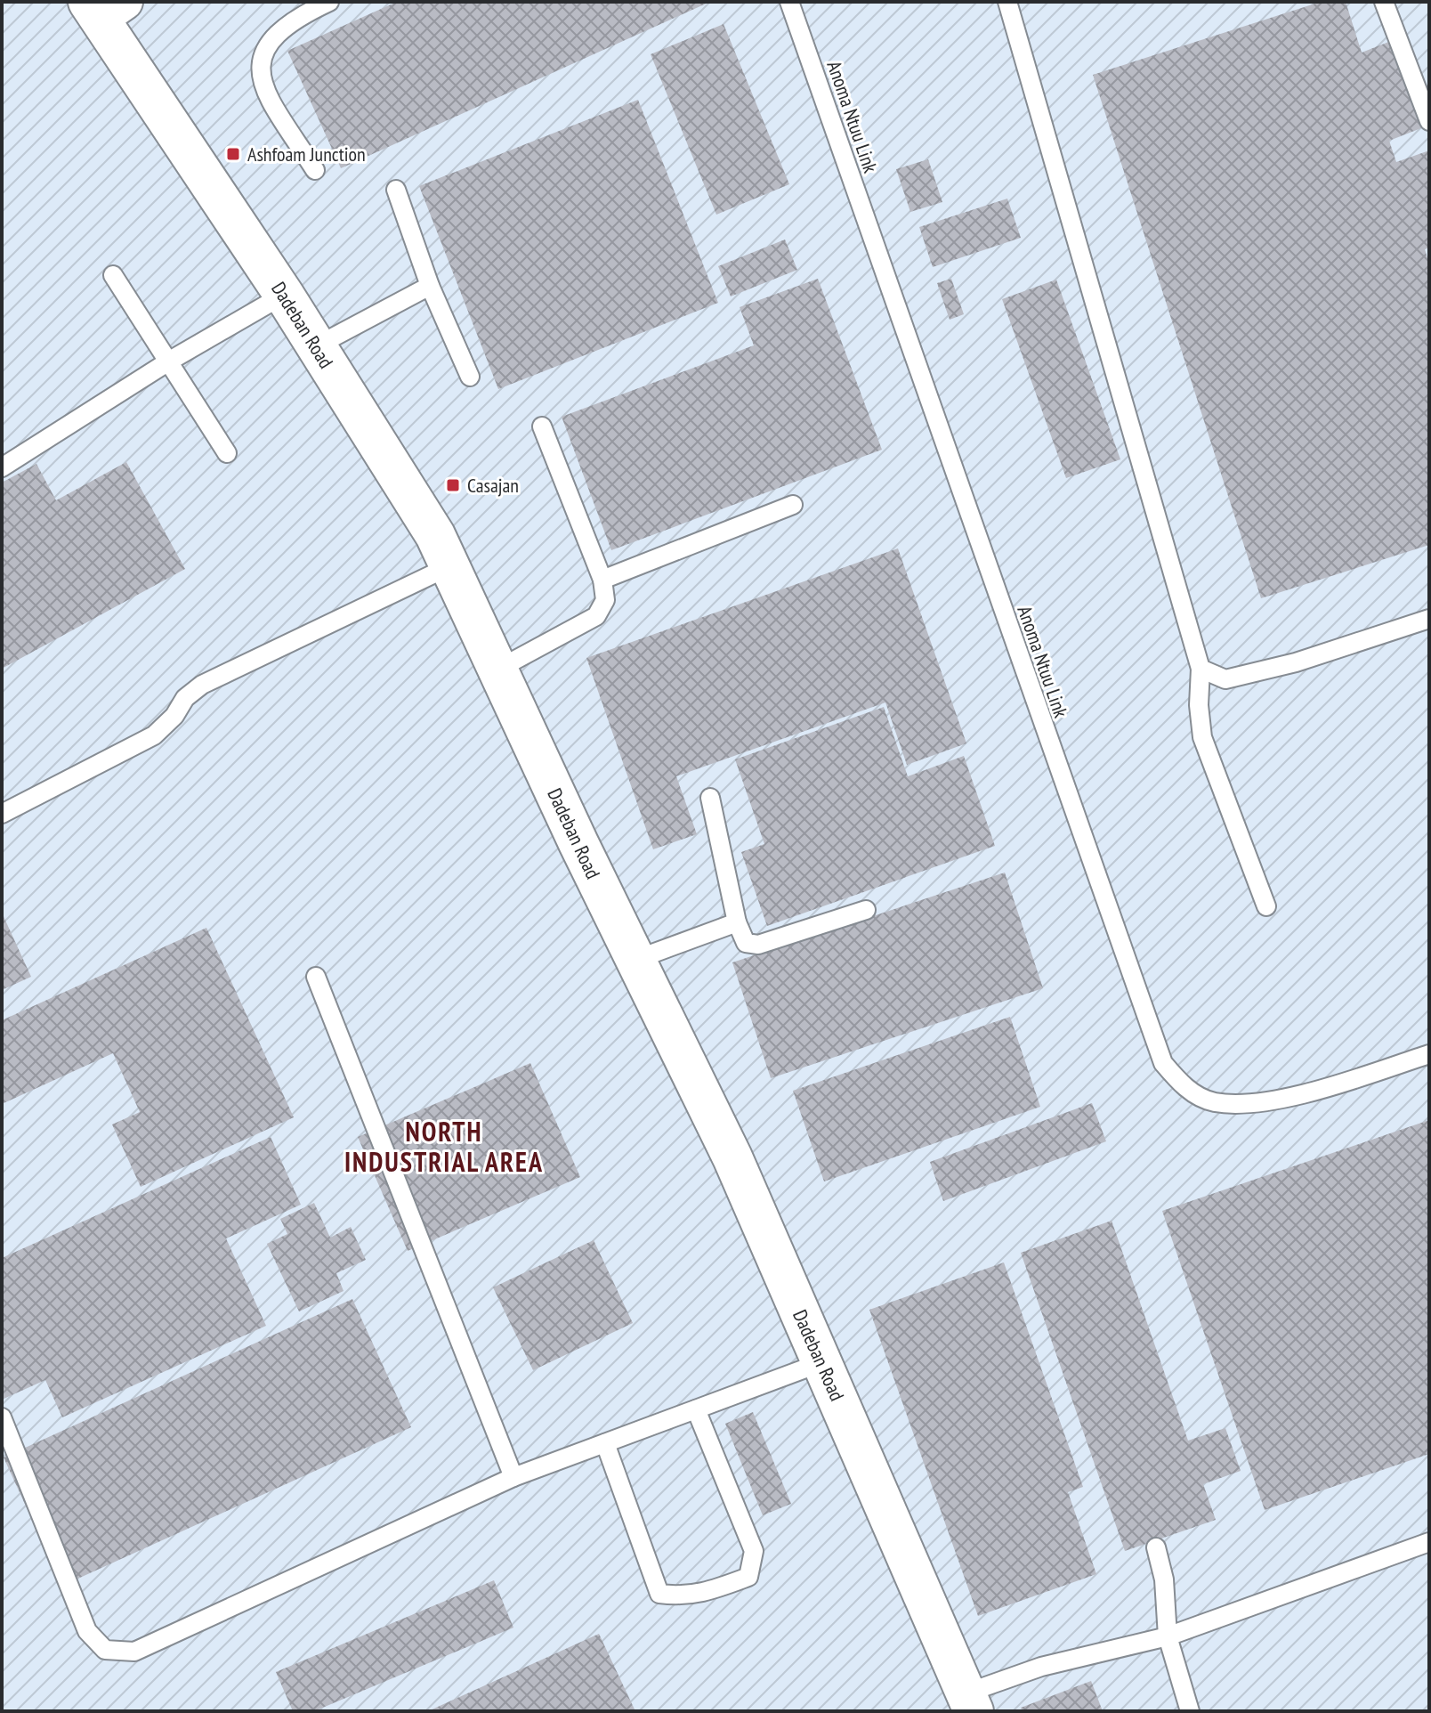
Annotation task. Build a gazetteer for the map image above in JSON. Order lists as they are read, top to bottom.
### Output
{
  "streets": {
    "street": ["Dadeban Road"],
    "lane": ["Anoma Ntuu Link"]
  },
  "districts": ["NORTH INDUSTRIAL AREA"],
  "places": {
    "transit": ["Ashfoam Junction", "Casajan"]
  }
}
